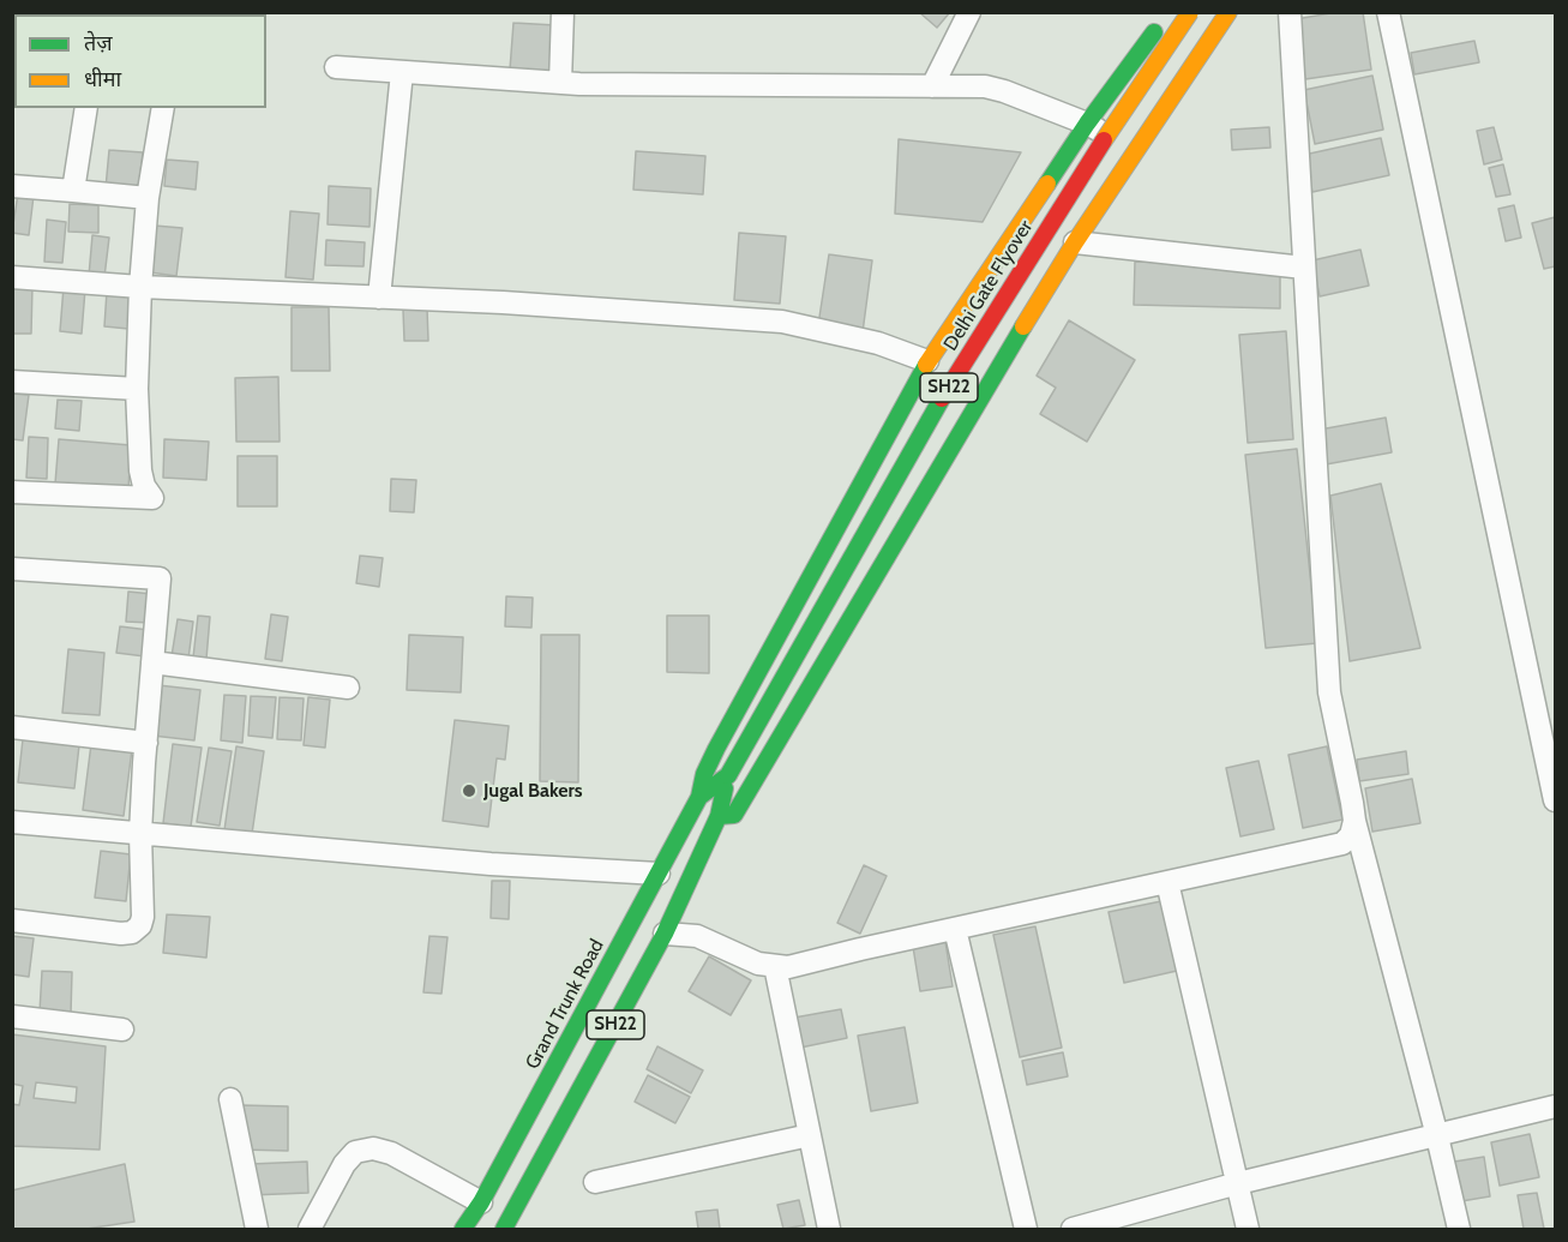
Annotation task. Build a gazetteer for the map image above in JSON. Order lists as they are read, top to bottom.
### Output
{
  "streets": {
    "main road": ["Delhi Gate Flyover", "SH22", "Grand Trunk Road"]
  },
  "crossings": [
    ["Delhi Gate Flyover", "SH22"],
    ["Delhi Gate Flyover", "Grand Trunk Road"]
  ],
  "places": ["Jugal Bakers"],
  "legend": ["तेज़", "धीमा"]
}
